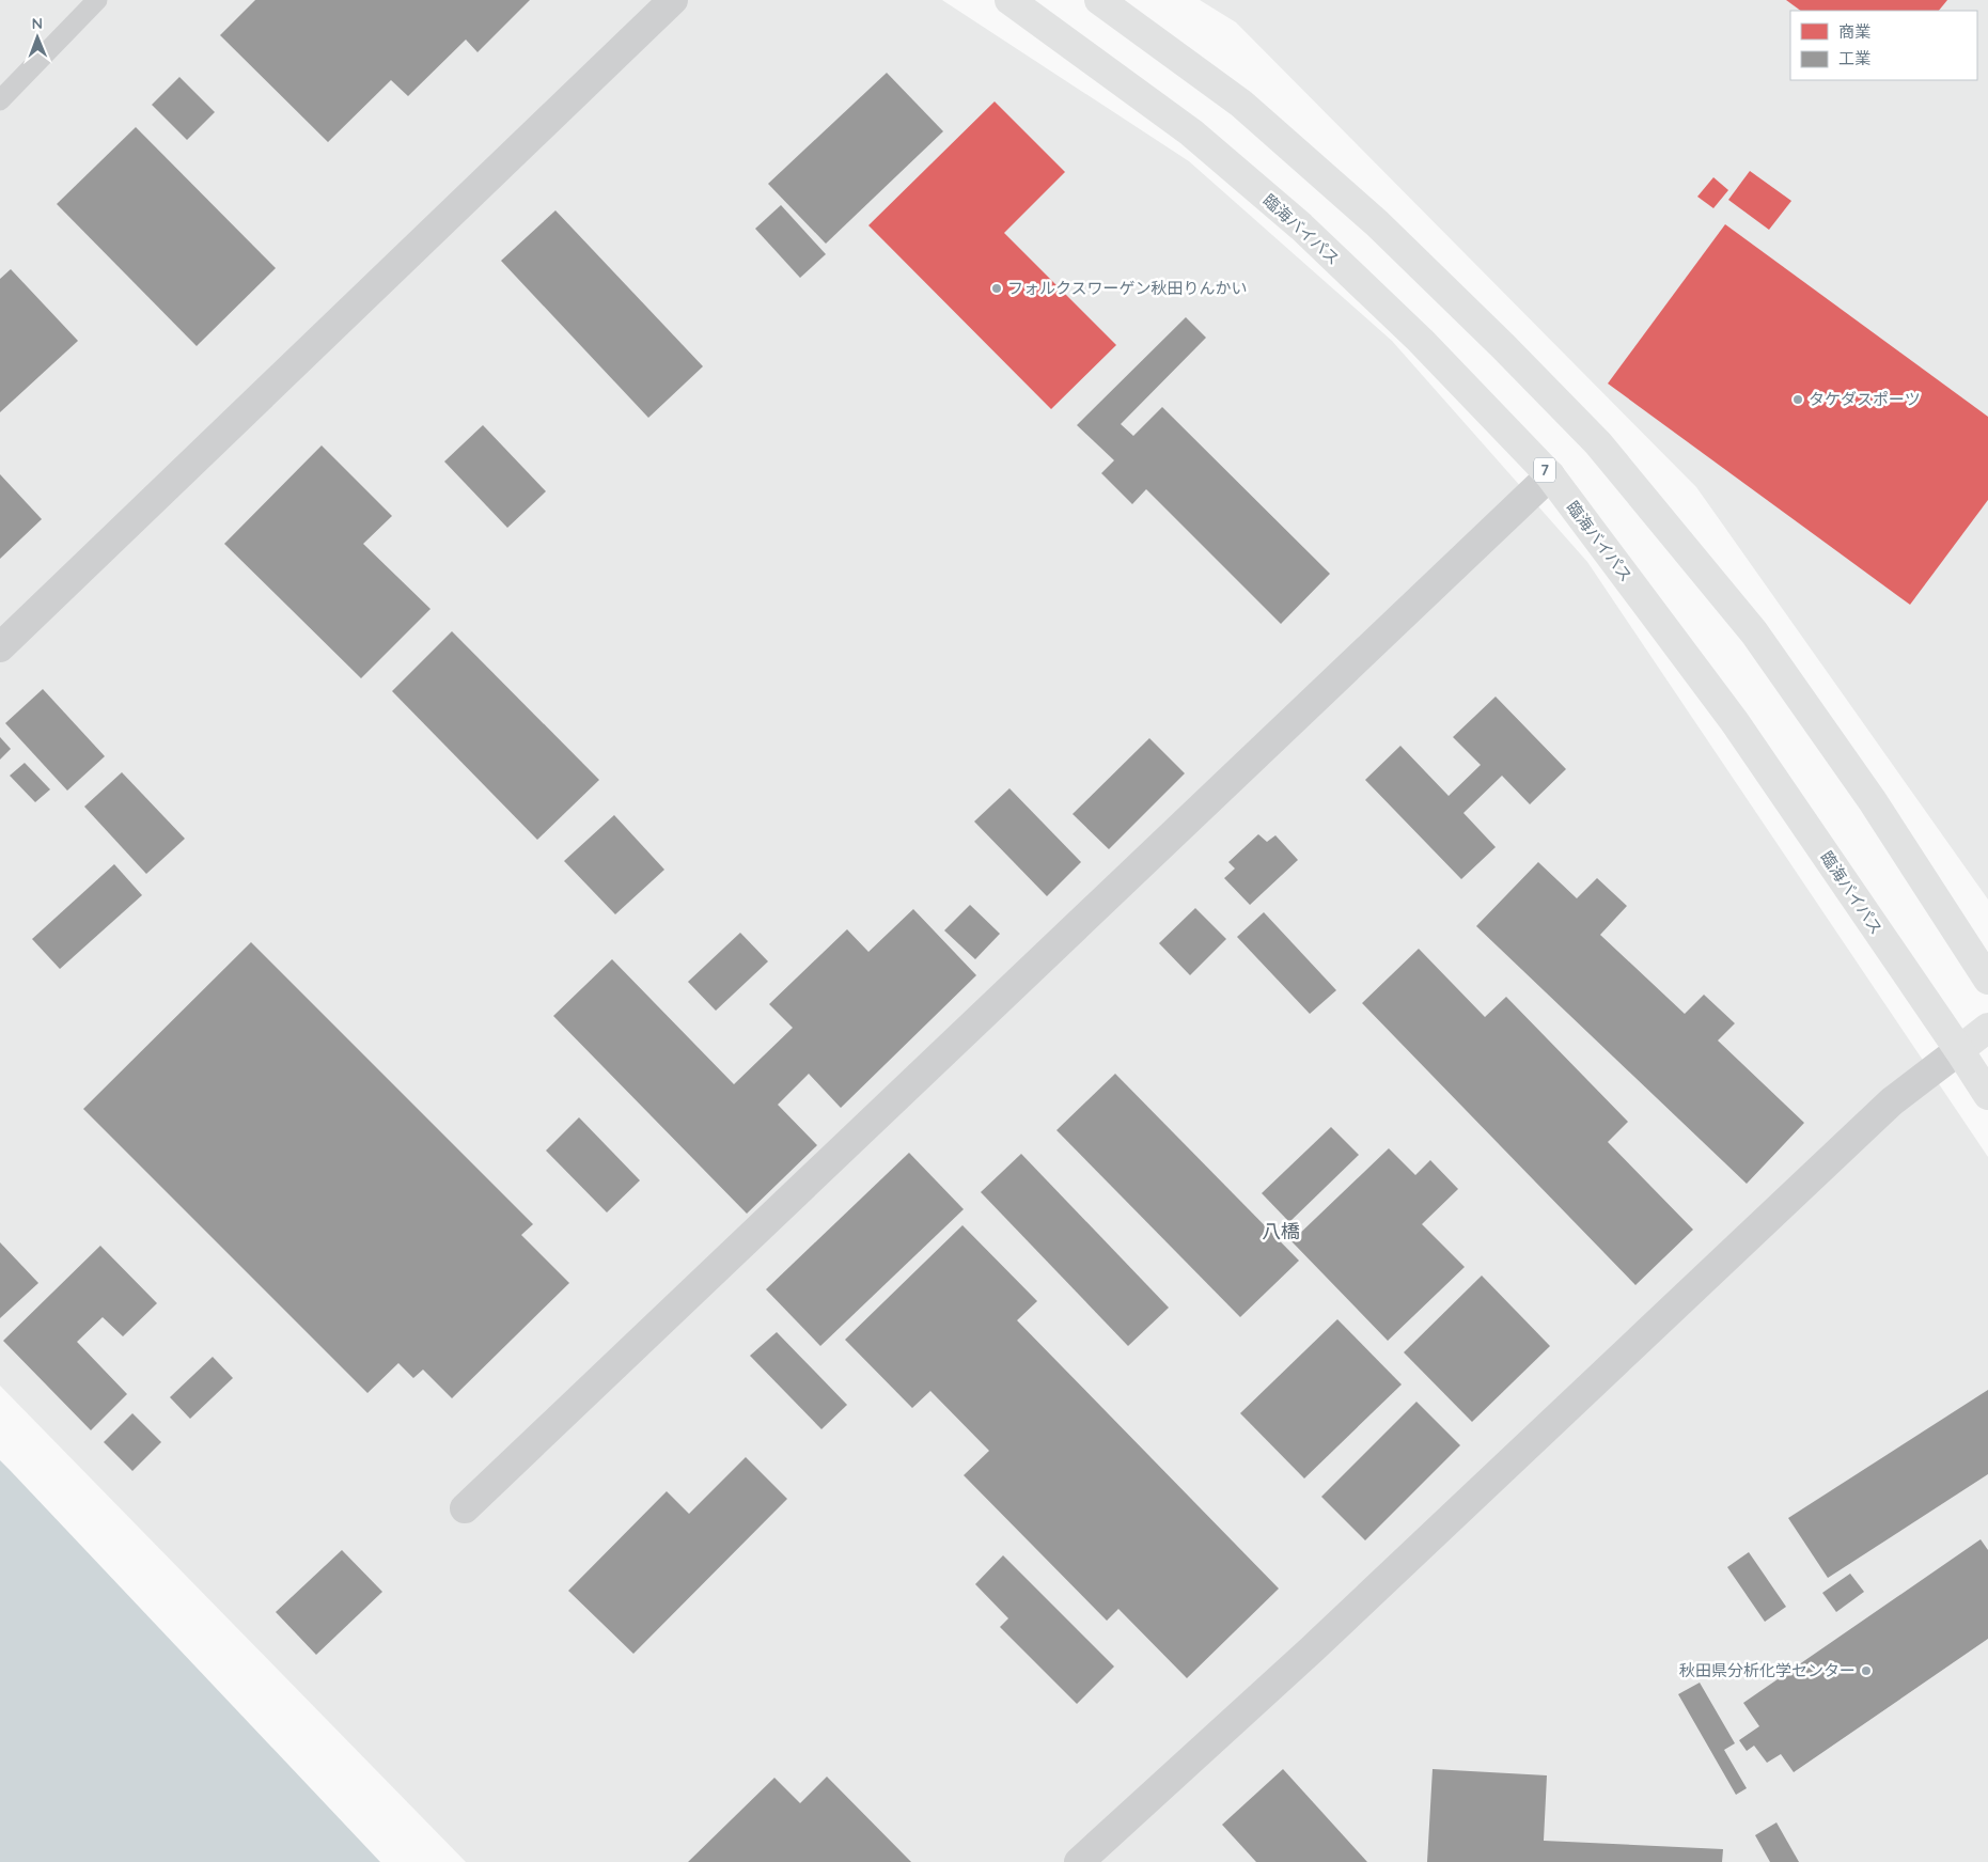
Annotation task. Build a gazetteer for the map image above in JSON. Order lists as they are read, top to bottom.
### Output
{
  "streets": {
    "main road": ["臨海バイパス", "7"]
  },
  "districts": ["八橋"],
  "places": ["フォルクスワーゲン秋田りんかい", "タケダスポーツ", "秋田県分析化学センター"],
  "legend": ["商業", "工業"],
  "north": "top"
}
